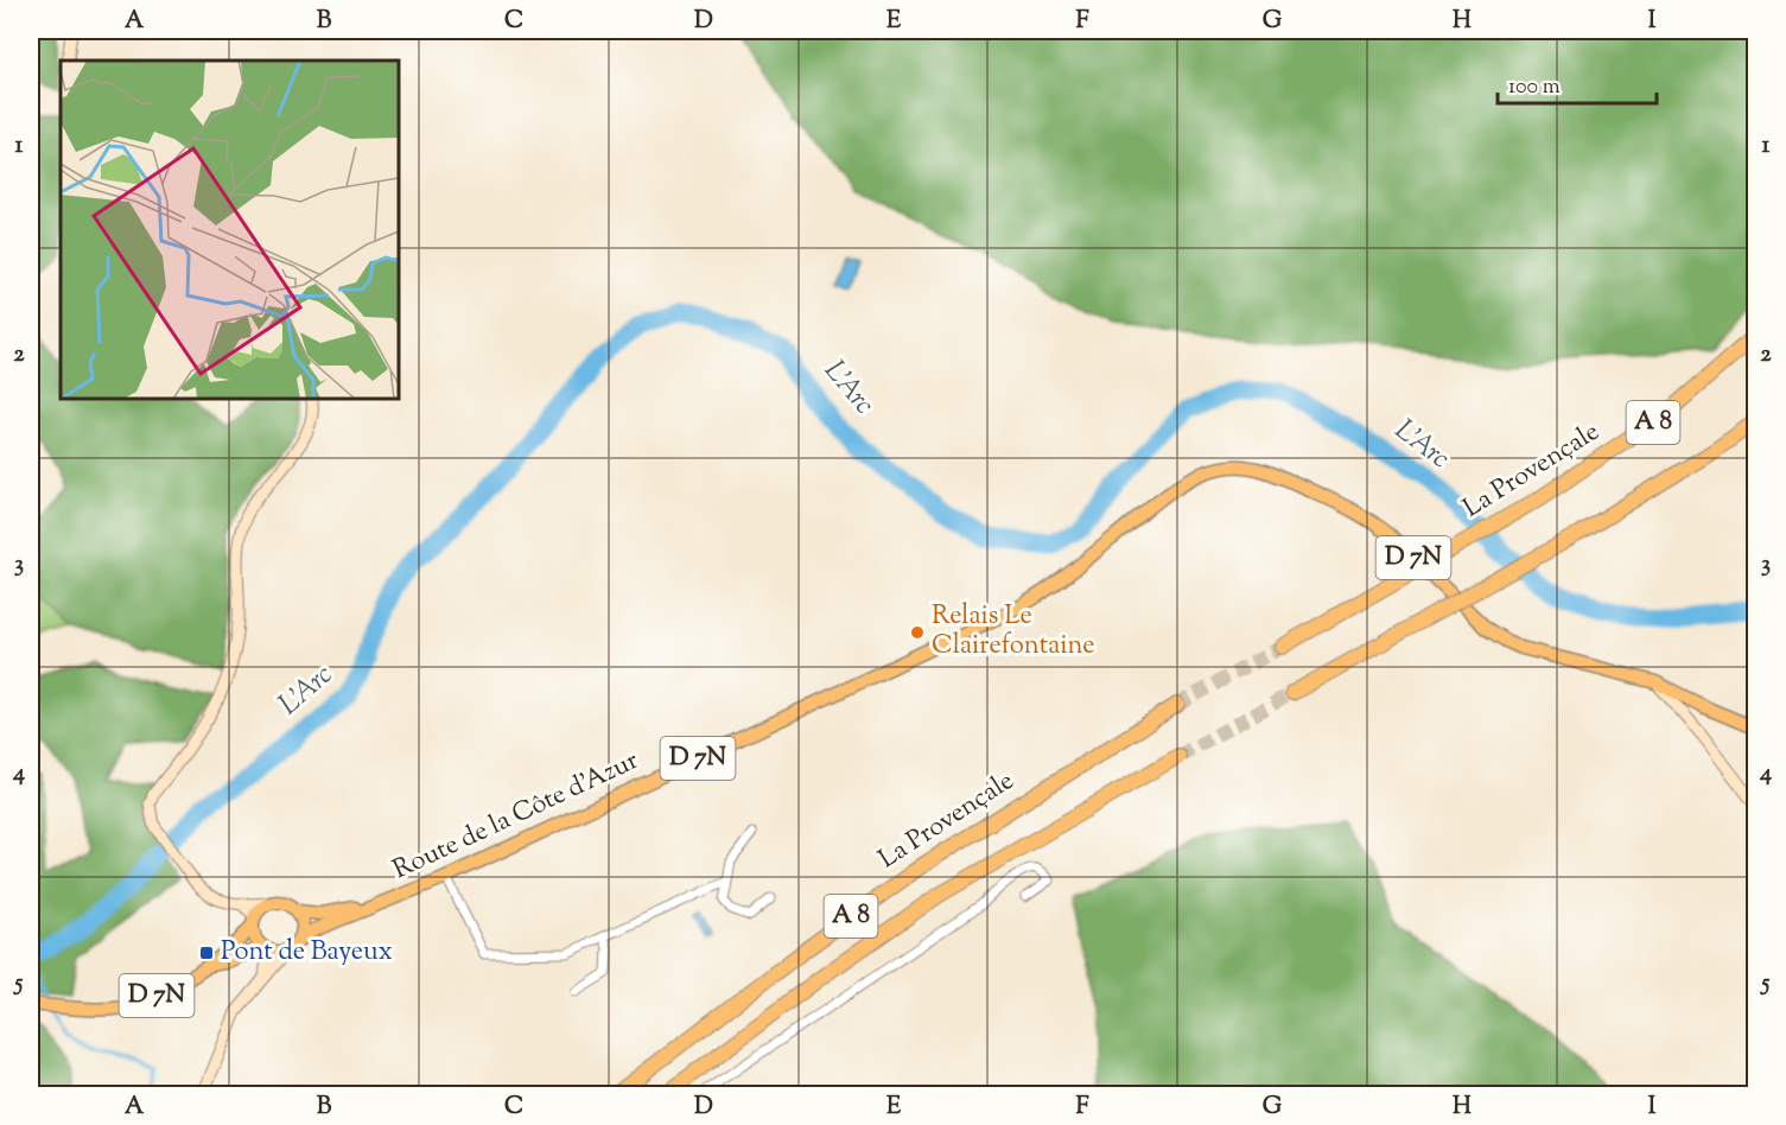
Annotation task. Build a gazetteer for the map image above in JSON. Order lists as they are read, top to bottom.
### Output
{
  "streets": {
    "highway": ["A 8", "La Provençale"],
    "main road": ["D 7N", "Route de la Côte d'Azur"]
  },
  "crossings": [
    ["D 7N", "Route de la Côte d'Azur"]
  ],
  "water": ["L'Arc"],
  "places": {
    "other": ["Relais Le Clairefontaine"],
    "transit": ["Pont de Bayeux"]
  },
  "scale_bar": "100 m",
  "grid": {
    "columns": [
      "A",
      "B",
      "C",
      "D",
      "E",
      "F",
      "G",
      "H",
      "I"
    ],
    "rows": [
      "1",
      "2",
      "3",
      "4",
      "5"
    ]
  }
}
